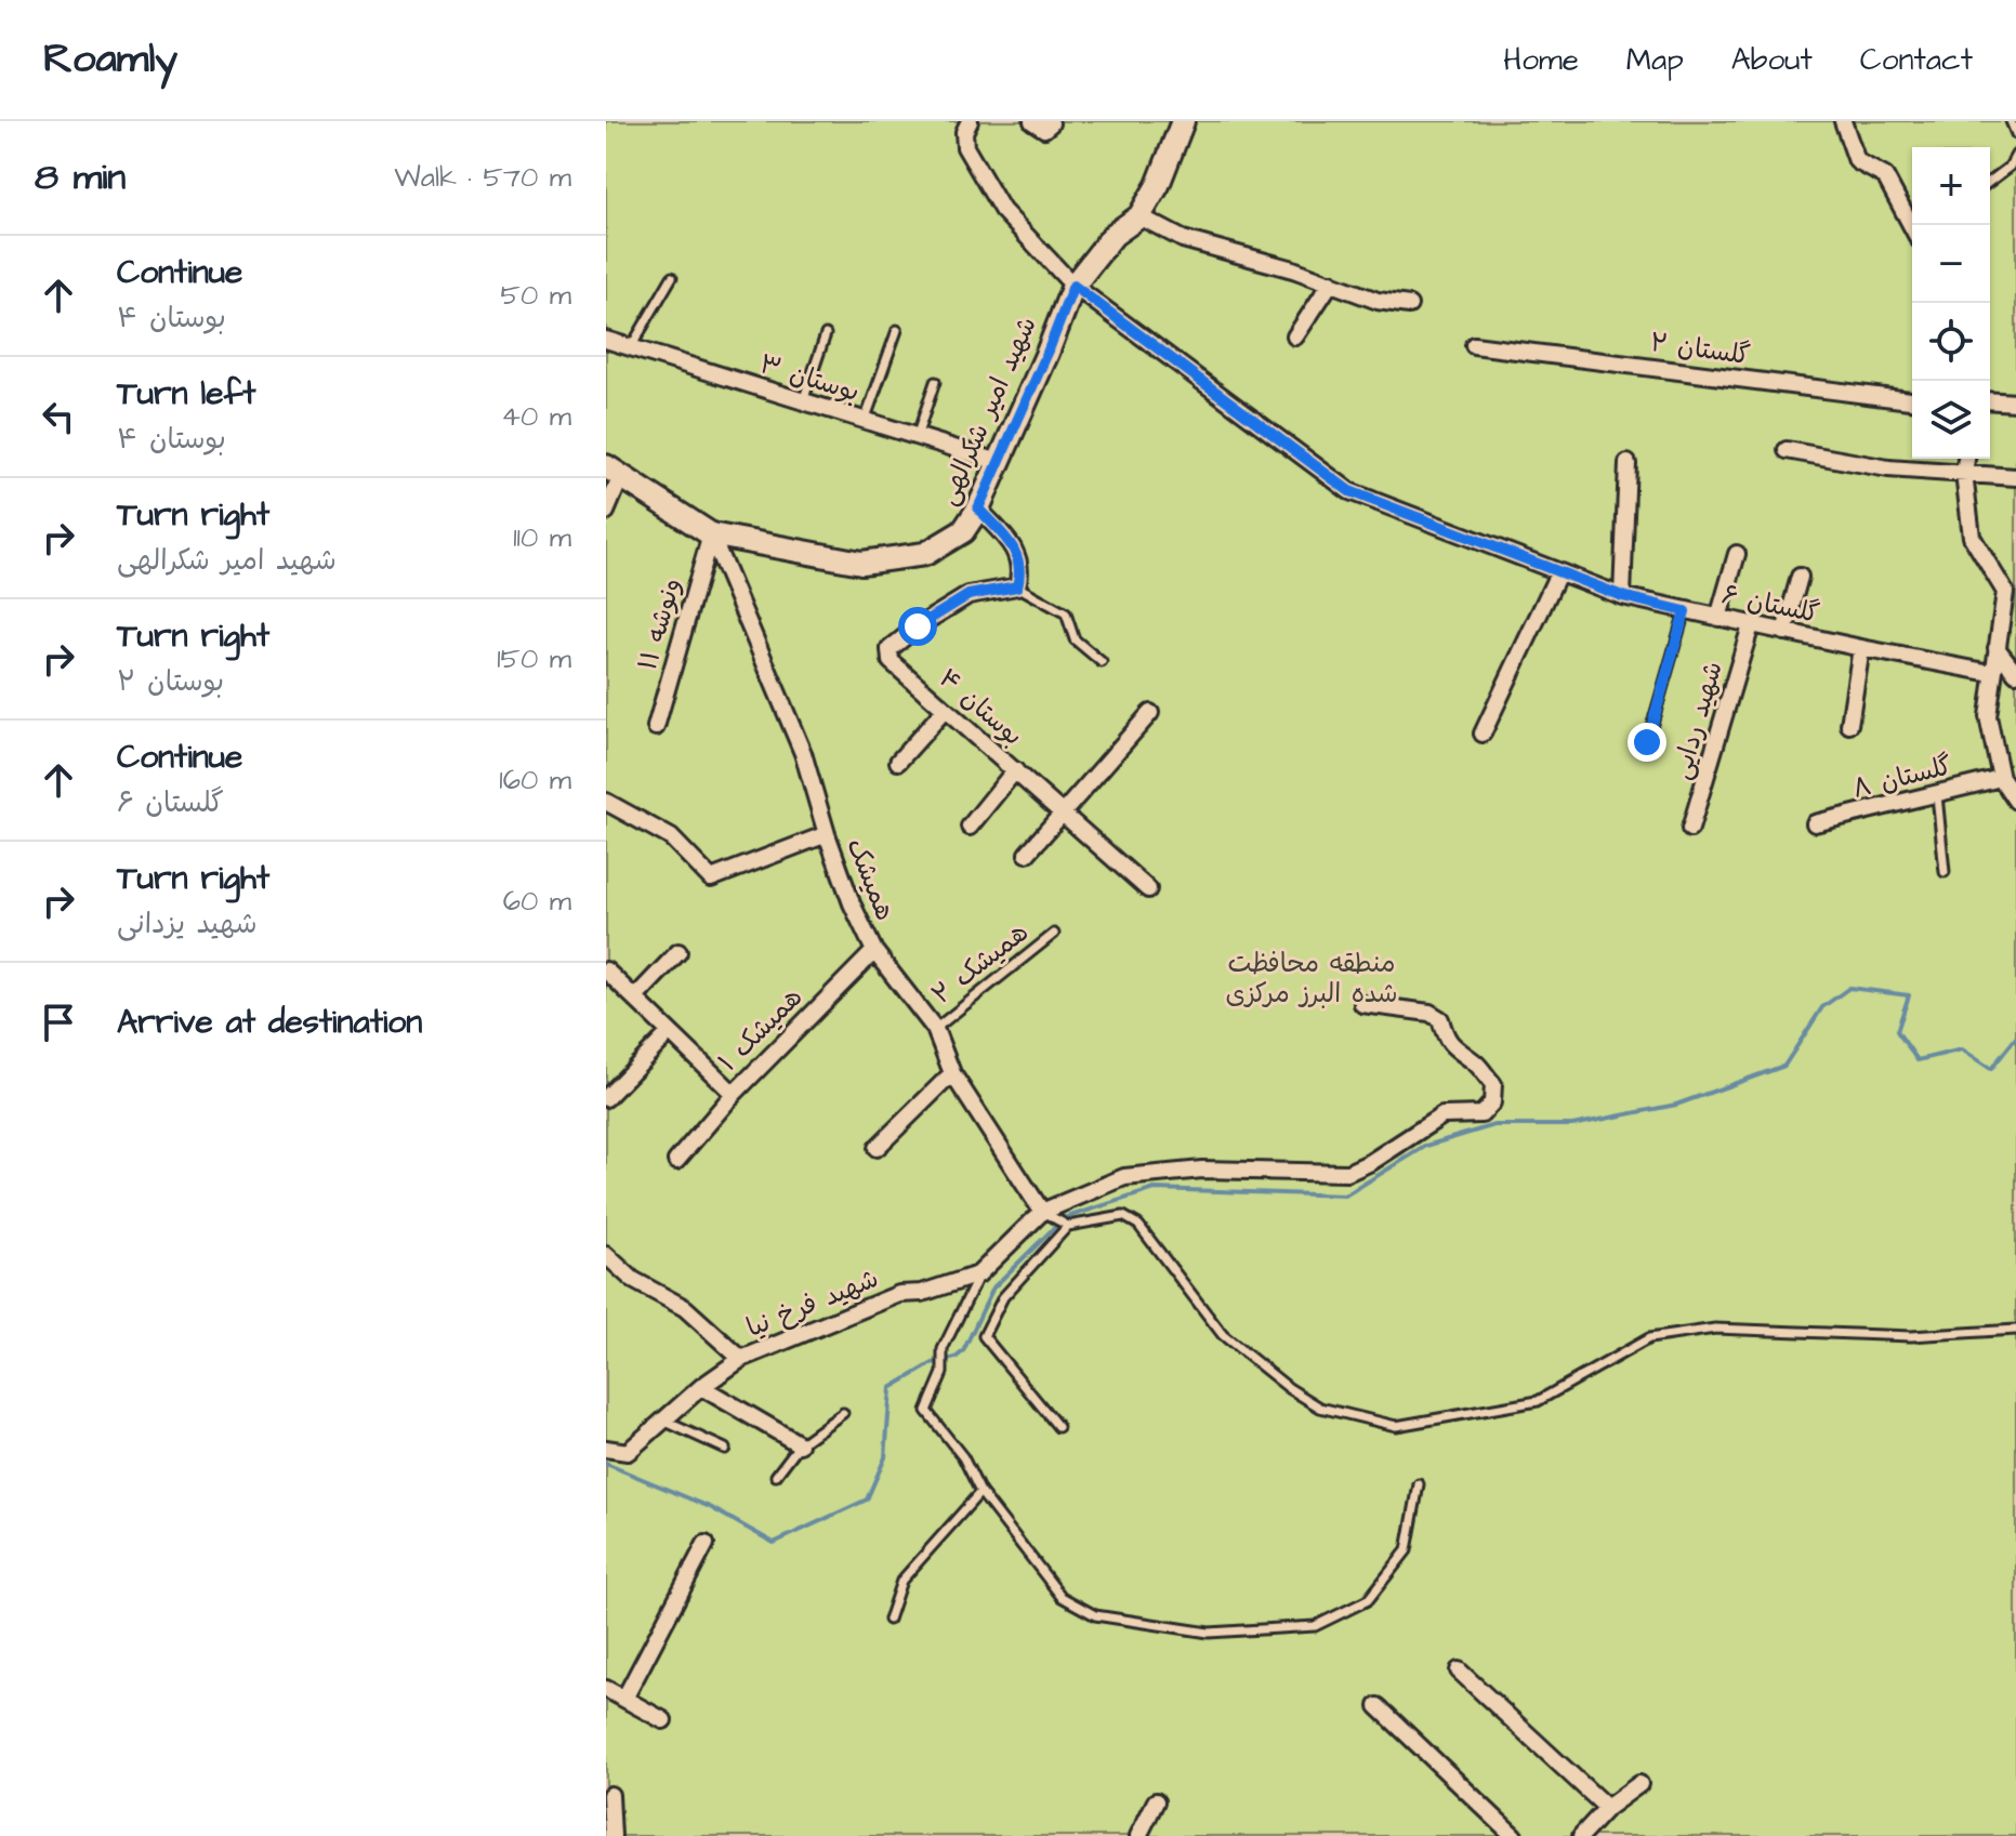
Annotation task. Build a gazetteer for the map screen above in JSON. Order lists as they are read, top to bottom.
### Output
{
  "streets": {
    "street": [
      "گلستان ۲",
      "بوستان ۳",
      "شهید امیر شکرالهی",
      "گلستان ۶",
      "ونوشه ۱۱",
      "بوستان ۴",
      "شهید ردایی",
      "گلستان ۸",
      "همیشک",
      "همیشک ۱",
      "شهید فرخ نیا"
    ],
    "lane": ["همیشک ۲"]
  },
  "crossings": [
    ["بوستان ۳", "شهید امیر شکرالهی"],
    ["شهید امیر شکرالهی", "گلستان ۶"],
    ["شهید امیر شکرالهی", "ونوشه ۱۱"],
    ["شهید امیر شکرالهی", "همیشک"],
    ["گلستان ۶", "شهید ردایی"],
    ["ونوشه ۱۱", "همیشک"],
    ["همیشک", "همیشک ۲"],
    ["همیشک", "همیشک ۱"],
    ["همیشک", "شهید فرخ نیا"]
  ],
  "parks": ["منطقه محافظت شده البرز مرکزی"],
  "page": {
    "header": "Roamly",
    "nav": [
      "Home",
      "Map",
      "About",
      "Contact"
    ],
    "heading": ["8 min", "Walk · 570 m"],
    "map_buttons": ["+", "−"],
    "list": [
      ["Continue", "بوستان ۴", "50 m"],
      ["Turn left", "بوستان ۴", "40 m"],
      ["Turn right", "شهید امیر شکرالهی", "110 m"],
      ["Turn right", "بوستان ۲", "150 m"],
      ["Continue", "گلستان ۶", "160 m"],
      ["Turn right", "شهید یزدانی", "60 m"],
      "Arrive at destination"
    ]
  }
}
